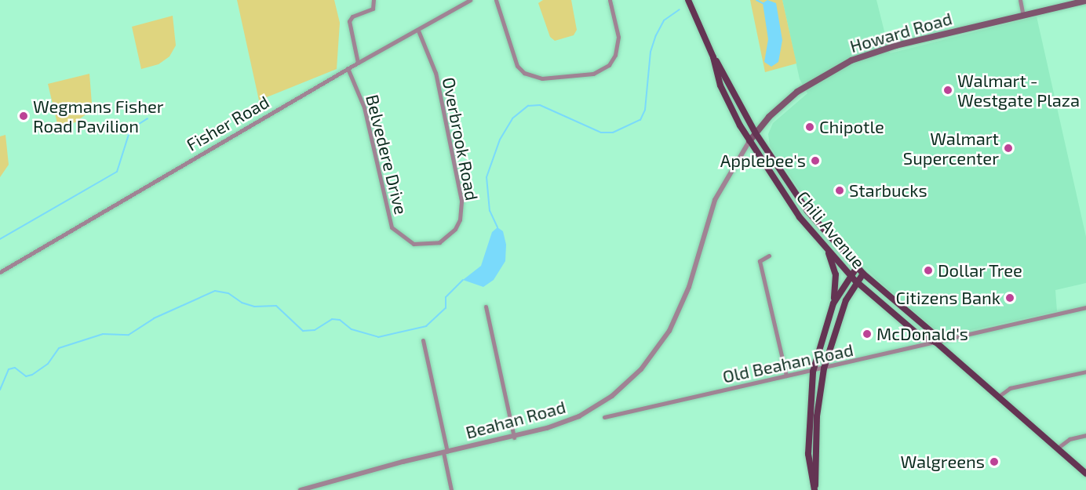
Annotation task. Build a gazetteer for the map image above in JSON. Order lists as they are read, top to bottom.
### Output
{
  "streets": {
    "main road": ["Howard Road", "Chili Avenue"],
    "street": [
      "Fisher Road",
      "Overbrook Road",
      "Belvedere Drive",
      "Old Beahan Road",
      "Beahan Road"
    ]
  },
  "crossings": [
    ["Howard Road", "Chili Avenue"],
    ["Howard Road", "Beahan Road"],
    ["Fisher Road", "Overbrook Road"],
    ["Fisher Road", "Belvedere Drive"],
    ["Overbrook Road", "Belvedere Drive"],
    ["Chili Avenue", "Old Beahan Road"],
    ["Chili Avenue", "Beahan Road"]
  ],
  "places": [
    "Walmart - Westgate Plaza",
    "Wegmans Fisher Road Pavilion",
    "Chipotle",
    "Walmart Supercenter",
    "Applebee's",
    "Starbucks",
    "Dollar Tree",
    "Citizens Bank",
    "McDonald's",
    "Walgreens"
  ]
}
